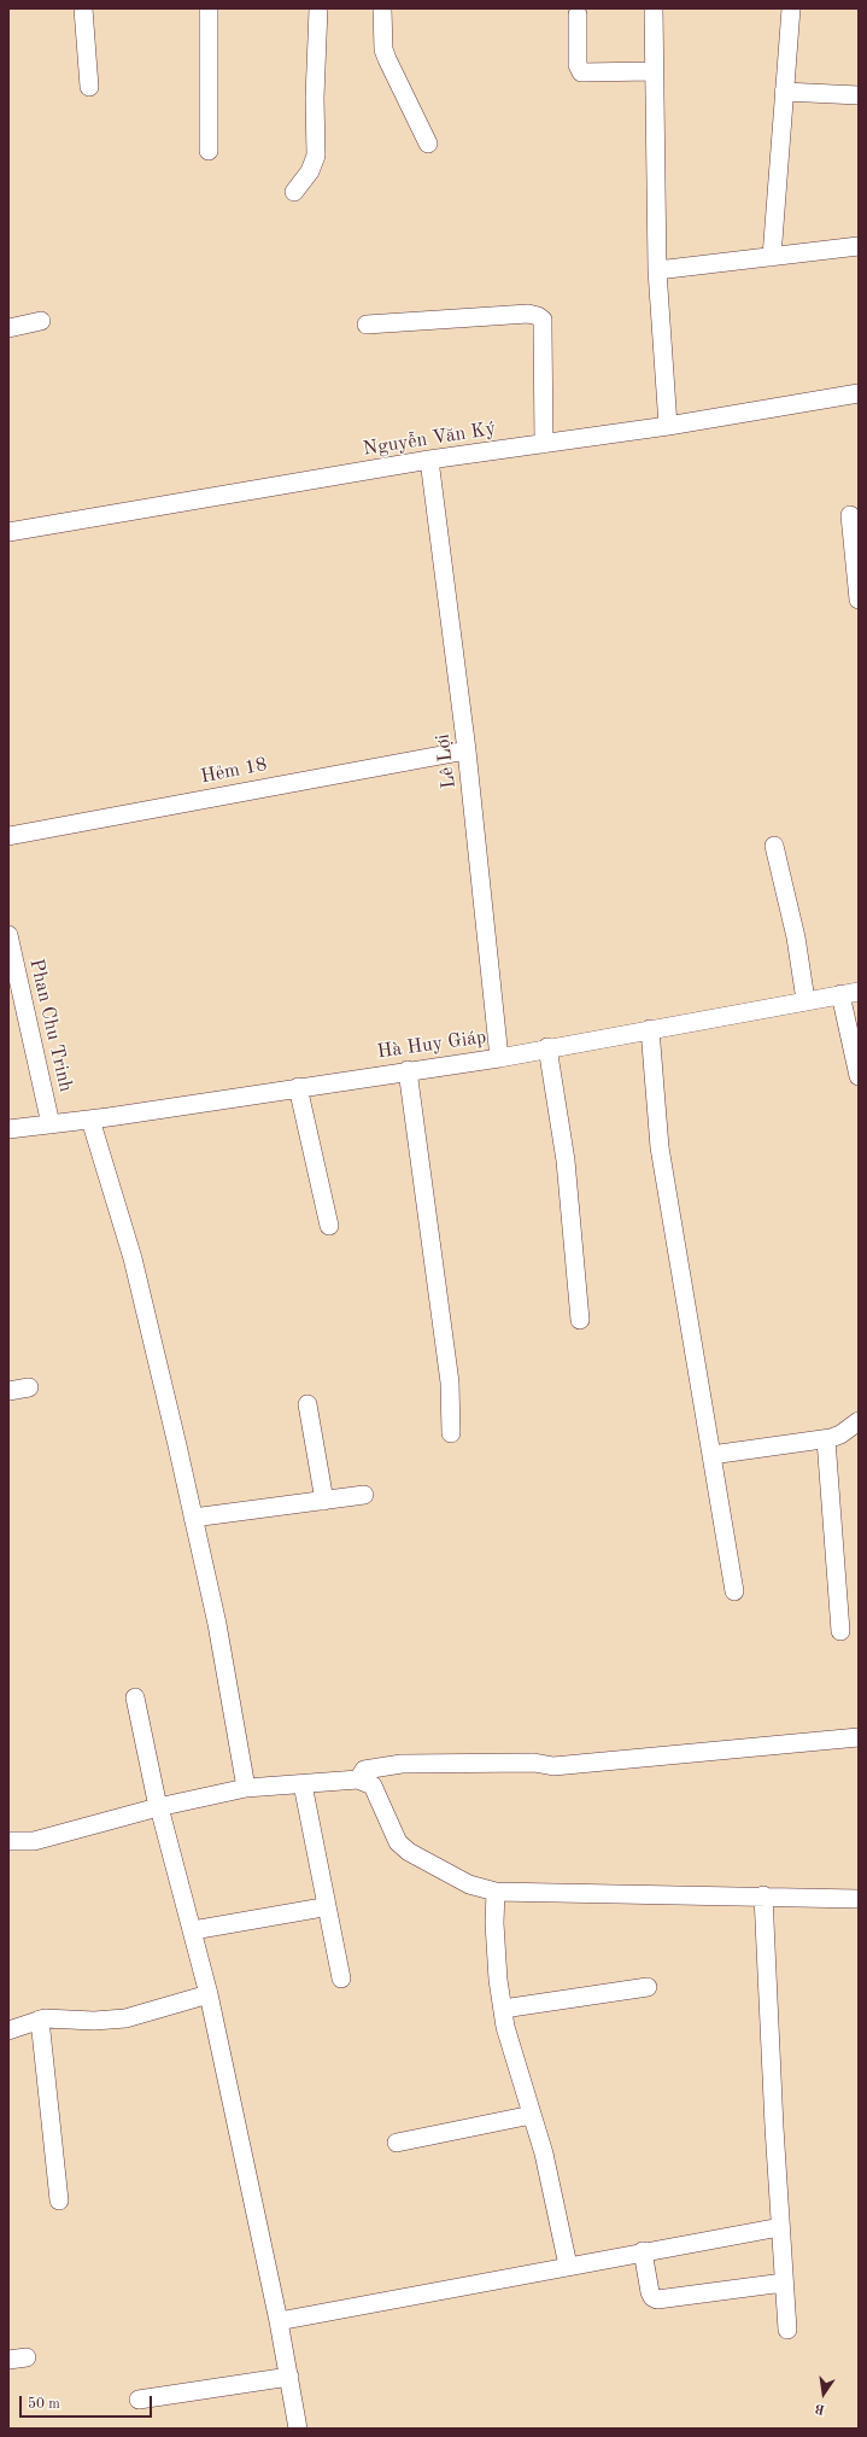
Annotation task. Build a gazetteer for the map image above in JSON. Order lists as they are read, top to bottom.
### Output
{
  "streets": {
    "street": [
      "Nguyễn Văn Ký",
      "Lê Lợi",
      "Hẻm 18",
      "Phan Chu Trinh",
      "Hà Huy Giáp"
    ]
  },
  "crossings": [
    ["Nguyễn Văn Ký", "Lê Lợi"],
    ["Lê Lợi", "Hẻm 18"],
    ["Lê Lợi", "Hà Huy Giáp"],
    ["Phan Chu Trinh", "Hà Huy Giáp"]
  ],
  "scale_bar": "50 m",
  "north": "bottom"
}
